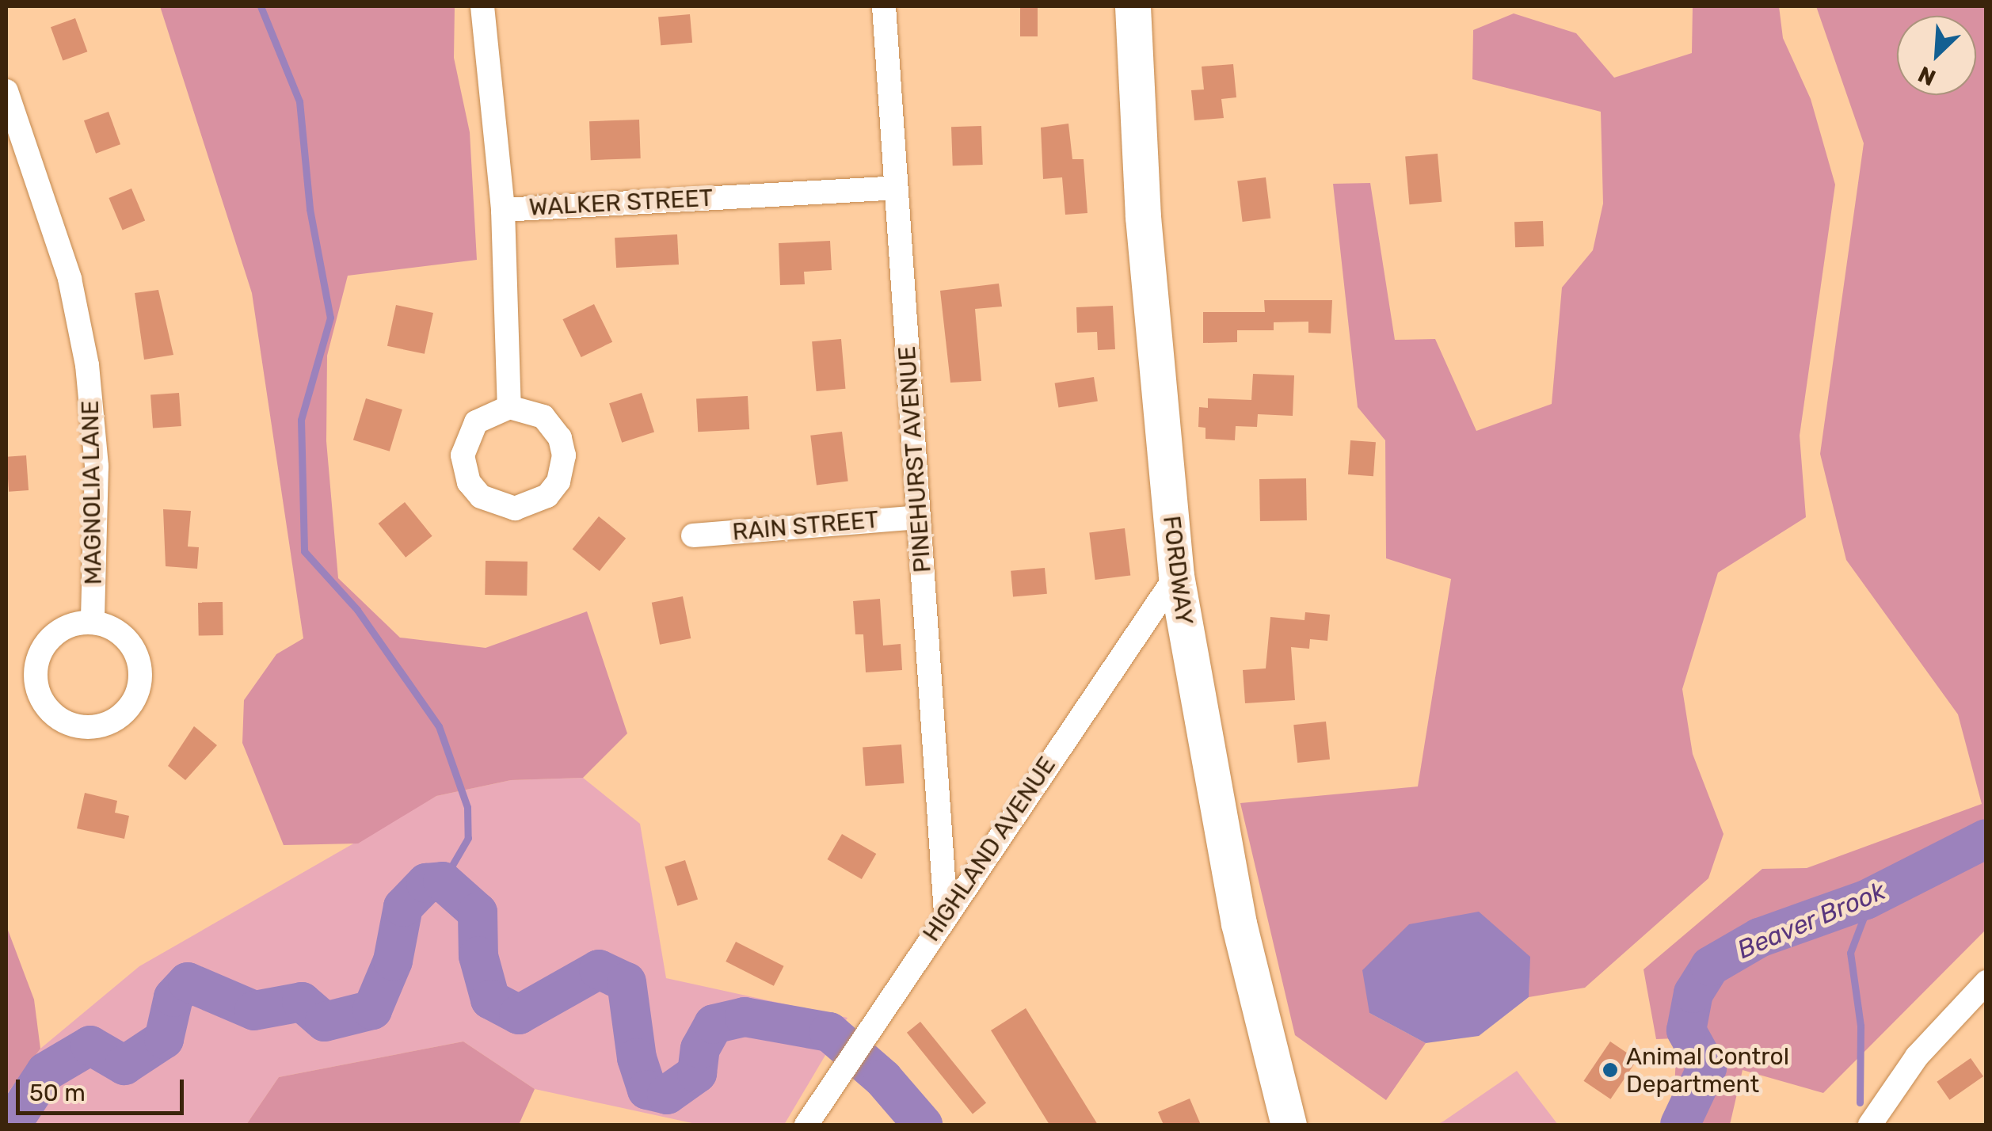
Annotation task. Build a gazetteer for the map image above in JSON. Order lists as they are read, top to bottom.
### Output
{
  "streets": {
    "street": [
      "WALKER STREET",
      "PINEHURST AVENUE",
      "MAGNOLIA LANE",
      "RAIN STREET",
      "FORDWAY",
      "HIGHLAND AVENUE"
    ]
  },
  "crossings": [
    ["WALKER STREET", "PINEHURST AVENUE"],
    ["PINEHURST AVENUE", "RAIN STREET"],
    ["PINEHURST AVENUE", "HIGHLAND AVENUE"],
    ["FORDWAY", "HIGHLAND AVENUE"]
  ],
  "water": ["Beaver Brook"],
  "places": ["Animal Control Department"],
  "scale_bar": "50 m",
  "north": "bottom left"
}
